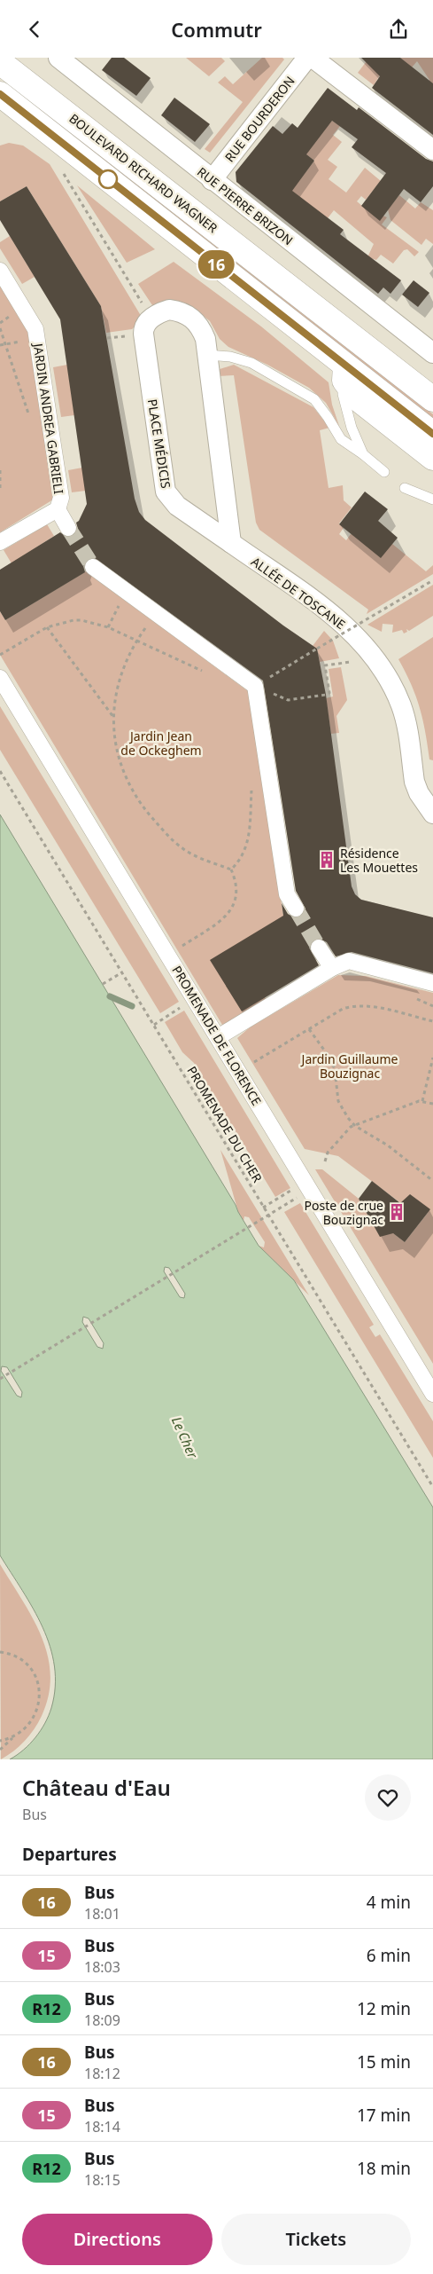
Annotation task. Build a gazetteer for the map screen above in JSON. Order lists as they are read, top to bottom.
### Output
{
  "streets": {
    "main road": ["BOULEVARD RICHARD WAGNER"],
    "street": [
      "RUE BOURDERON",
      "RUE PIERRE BRIZON",
      "JARDIN ANDREA GABRIELI",
      "PLACE MÉDICIS",
      "ALLÉE DE TOSCANE",
      "PROMENADE DE FLORENCE"
    ],
    "path": ["PROMENADE DU CHER"]
  },
  "crossings": [
    ["RUE BOURDERON", "RUE PIERRE BRIZON"],
    ["PLACE MÉDICIS", "ALLÉE DE TOSCANE"]
  ],
  "water": ["Le Cher"],
  "parks": ["Jardin Jean de Ockeghem", "Jardin Guillaume Bouzignac"],
  "places": {
    "building": ["Résidence Les Mouettes", "Poste de crue Bouzignac"]
  },
  "lines": ["bus line 16"],
  "page": {
    "header": "Commutr",
    "on_map": "16",
    "heading": [
      ["Château d'Eau", "Bus"],
      "Departures"
    ],
    "list": [
      {
        "mark": "16",
        "name": "Bus",
        "note": "18:01",
        "value": "4 min"
      },
      {
        "mark": "15",
        "name": "Bus",
        "note": "18:03",
        "value": "6 min"
      },
      {
        "mark": "R12",
        "name": "Bus",
        "note": "18:09",
        "value": "12 min"
      },
      {
        "mark": "16",
        "name": "Bus",
        "note": "18:12",
        "value": "15 min"
      },
      {
        "mark": "15",
        "name": "Bus",
        "note": "18:14",
        "value": "17 min"
      },
      {
        "mark": "R12",
        "name": "Bus",
        "note": "18:15",
        "value": "18 min"
      }
    ],
    "buttons": ["Directions", "Tickets"]
  }
}
